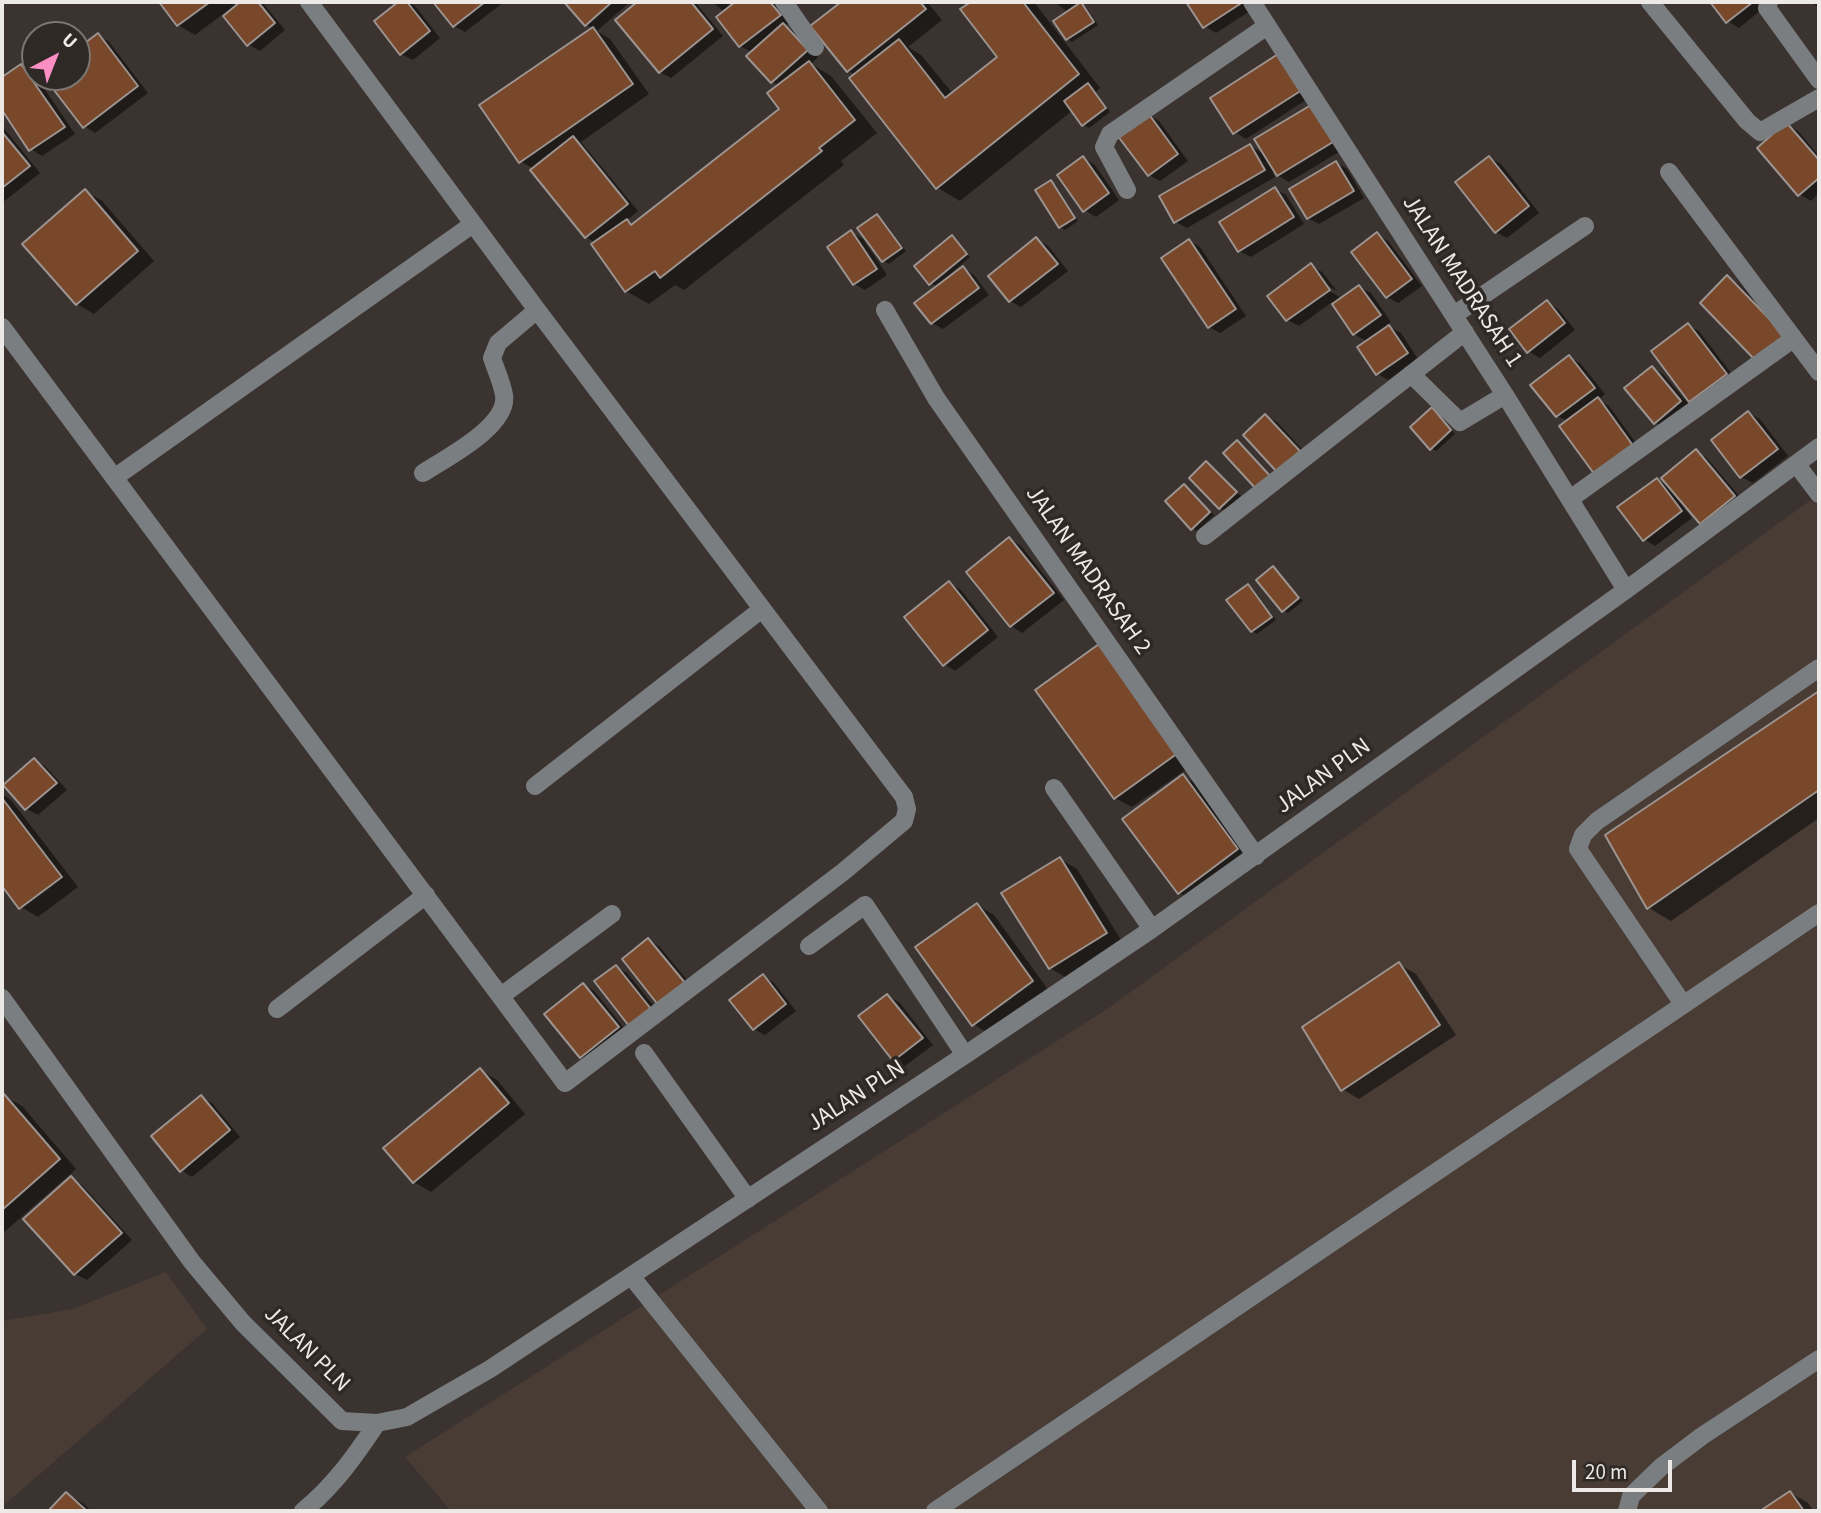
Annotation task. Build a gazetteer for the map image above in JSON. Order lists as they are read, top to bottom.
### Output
{
  "streets": {
    "street": ["JALAN MADRASAH 1", "JALAN MADRASAH 2", "JALAN PLN"]
  },
  "crossings": [
    ["JALAN MADRASAH 1", "JALAN PLN"],
    ["JALAN MADRASAH 2", "JALAN PLN"]
  ],
  "scale_bar": "20 m",
  "north": "top right"
}
